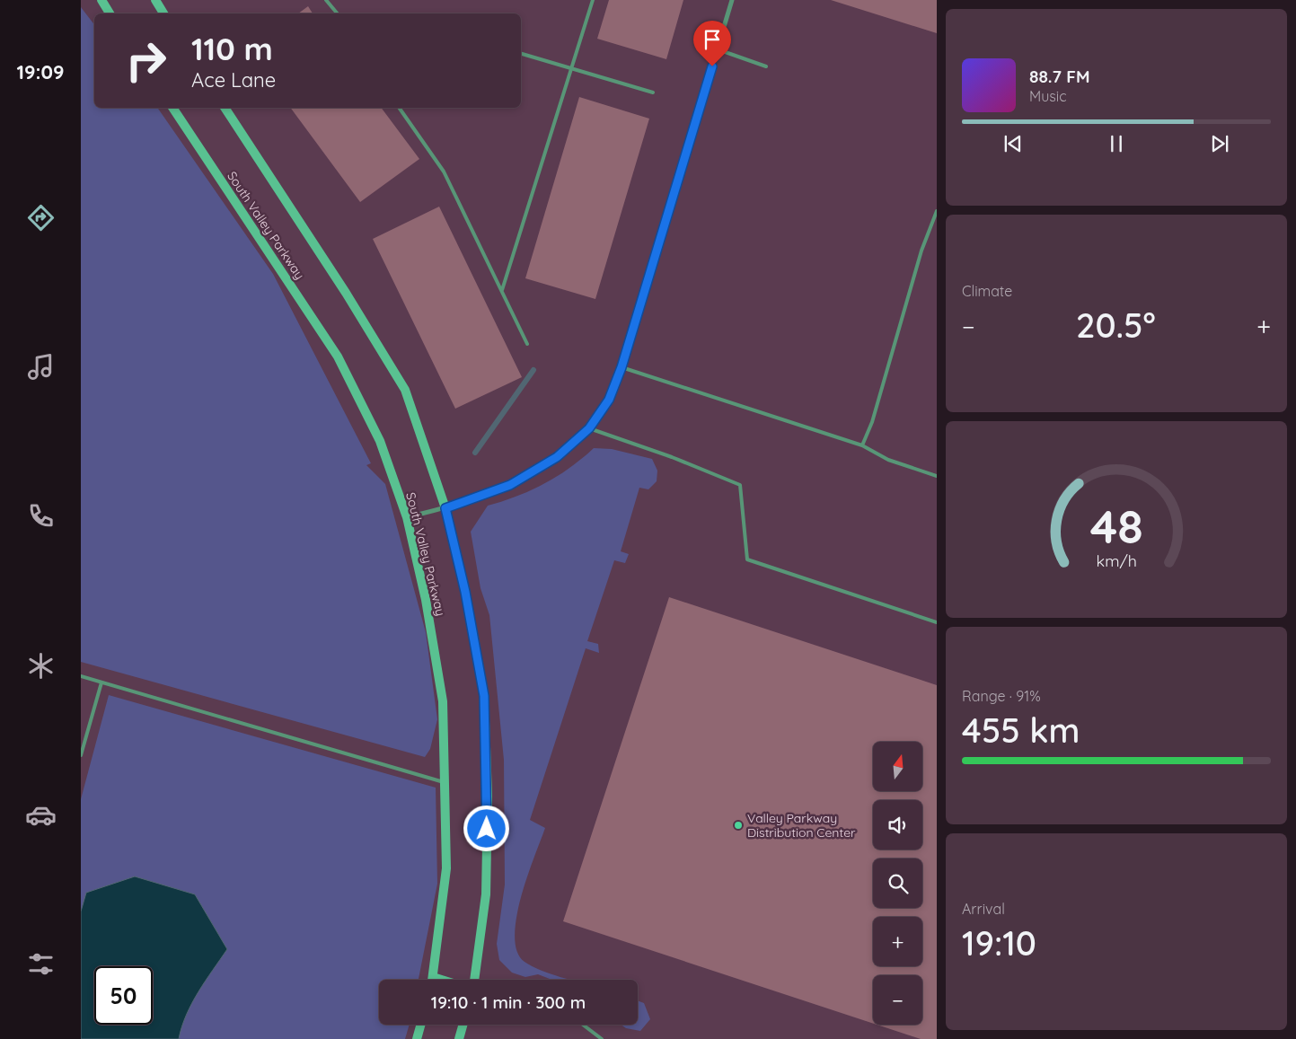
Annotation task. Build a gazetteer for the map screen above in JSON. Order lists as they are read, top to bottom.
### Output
{
  "streets": {
    "main road": ["South Valley Parkway"]
  },
  "places": ["Valley Parkway Distribution Center"],
  "north": "top",
  "page": {
    "tabs": "19:09",
    "turn": ["110 m", "Ace Lane"],
    "song": ["88.7 FM", "Music"],
    "tile": [
      "Climate",
      ["Range · 91%", "455 km"],
      ["Arrival", "19:10"]
    ],
    "heat": ["−", "20.5°", "+"],
    "map_buttons": ["+", "−"],
    "limit": "50",
    "trip": "19:10 · 1 min · 300 m",
    "gauge": ["48", "km/h"]
  }
}
